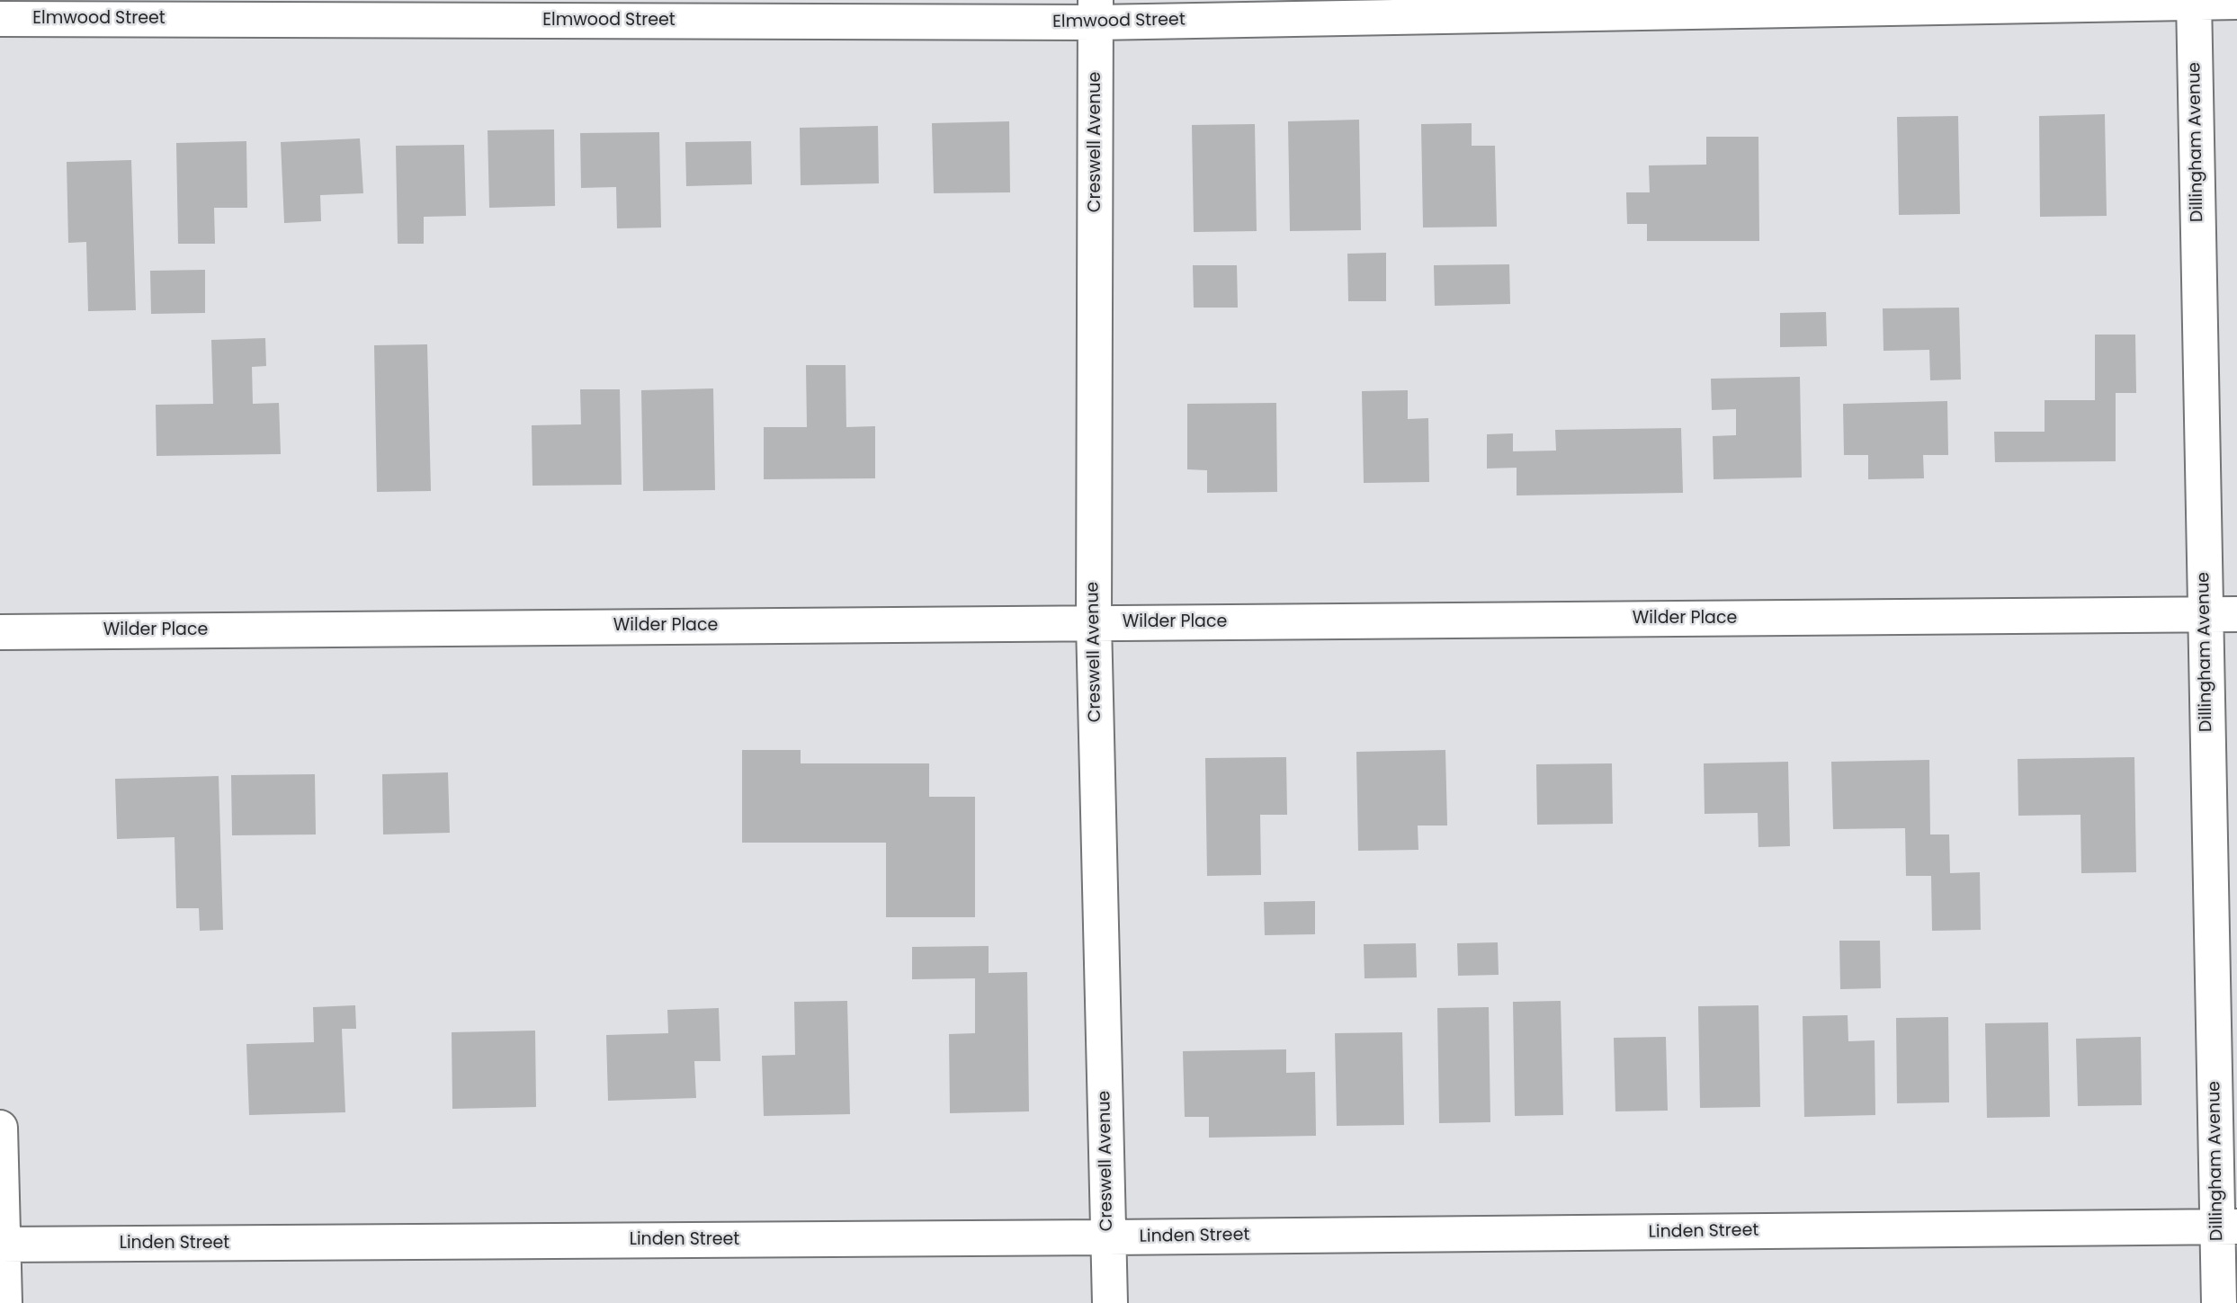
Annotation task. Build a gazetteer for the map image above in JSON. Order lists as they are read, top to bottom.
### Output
{
  "streets": {
    "street": [
      "Elmwood Street",
      "Creswell Avenue",
      "Dillingham Avenue",
      "Wilder Place",
      "Linden Street"
    ]
  },
  "crossings": [
    ["Elmwood Street", "Creswell Avenue"],
    ["Elmwood Street", "Dillingham Avenue"],
    ["Creswell Avenue", "Wilder Place"],
    ["Creswell Avenue", "Linden Street"],
    ["Dillingham Avenue", "Wilder Place"],
    ["Dillingham Avenue", "Linden Street"]
  ]
}
